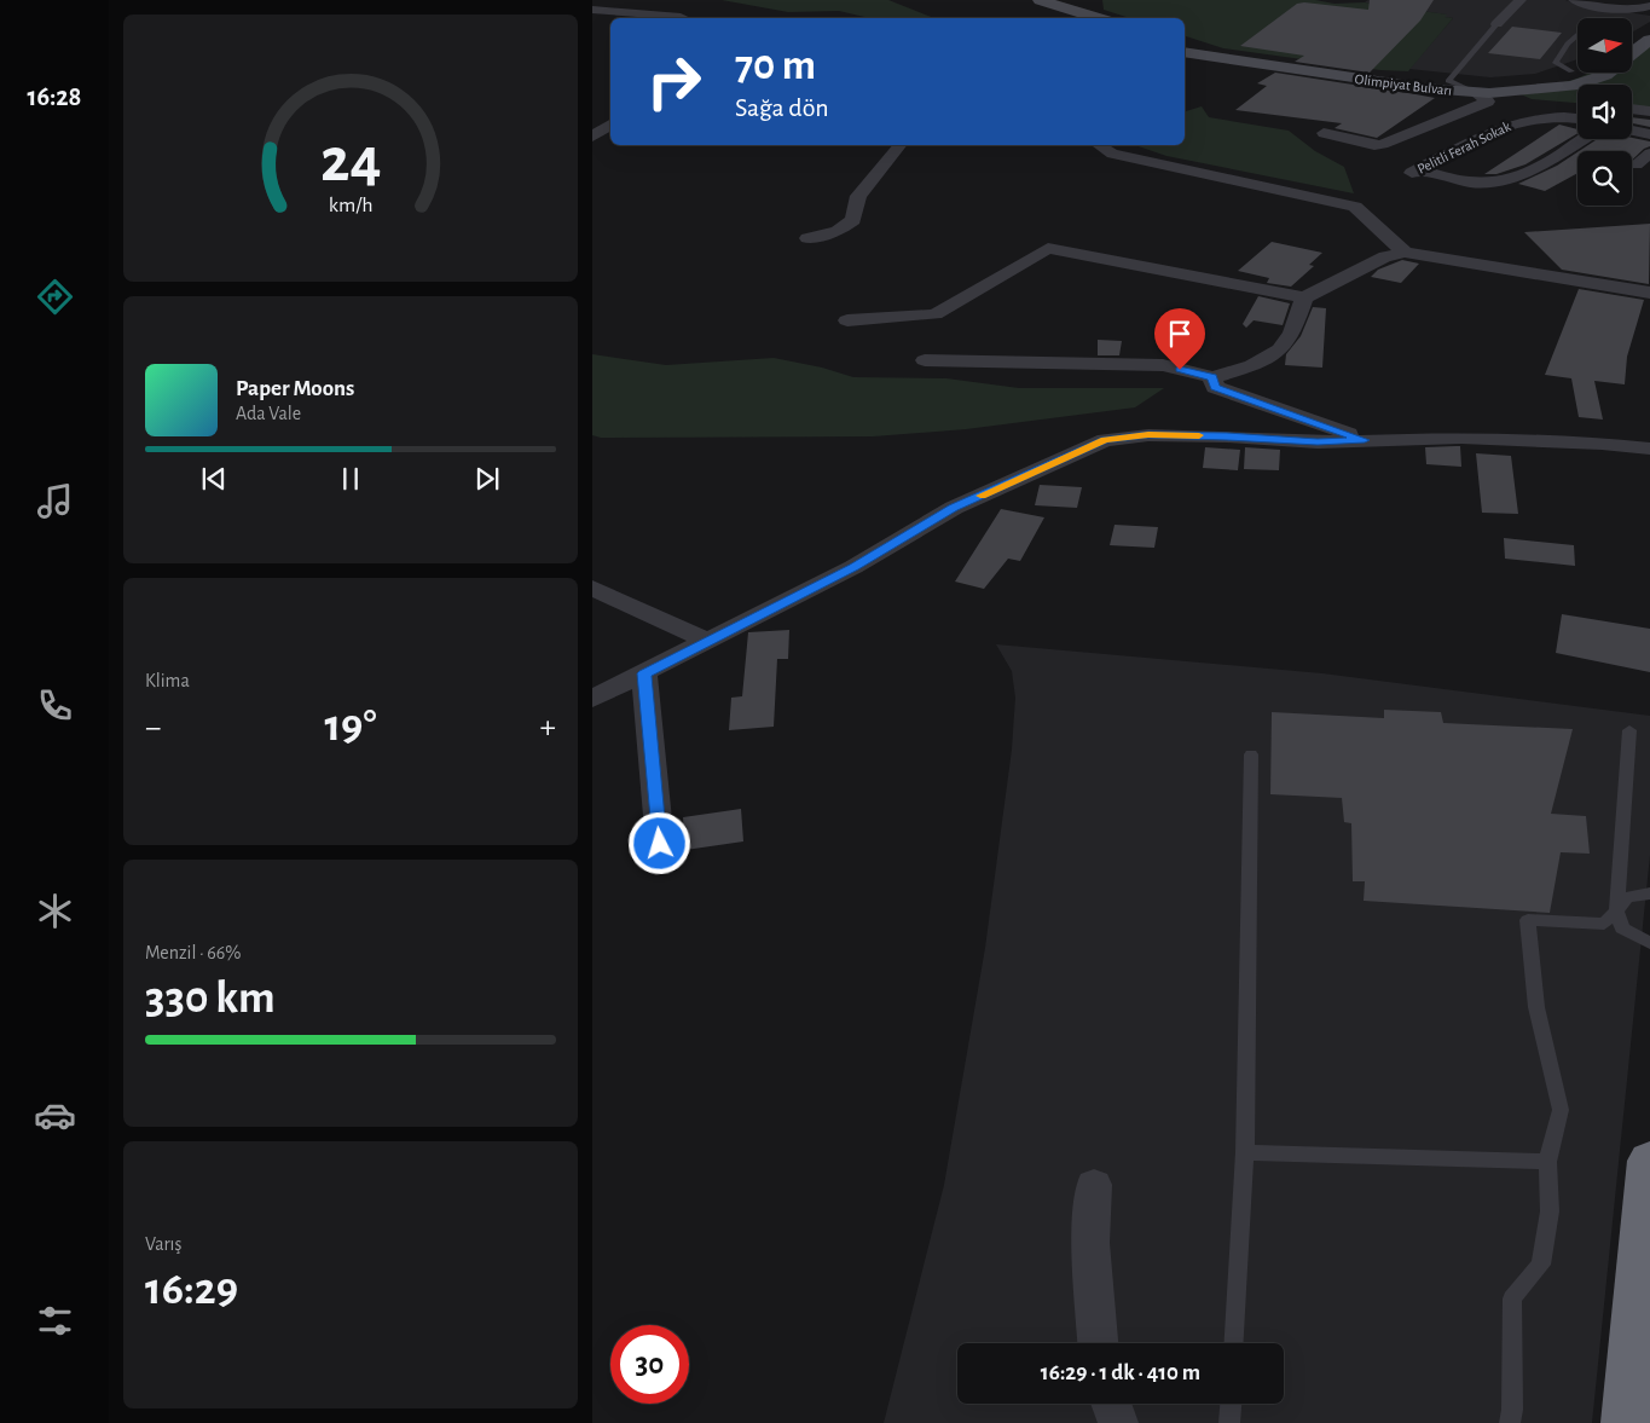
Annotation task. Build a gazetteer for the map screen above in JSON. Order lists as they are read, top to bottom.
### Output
{
  "streets": {
    "main road": ["Olimpiyat Bulvarı"],
    "street": ["Pelitli Ferah Sokak"]
  },
  "north": "right",
  "page": {
    "tabs": "16:28",
    "turn": ["70 m", "Sağa dön"],
    "song": ["Paper Moons", "Ada Vale"],
    "tile": [
      "Klima",
      ["Menzil · 66%", "330 km"],
      ["Varış", "16:29"]
    ],
    "heat": ["−", "19°", "+"],
    "limit": "30",
    "trip": "16:29 · 1 dk · 410 m",
    "gauge": ["24", "km/h"]
  }
}
